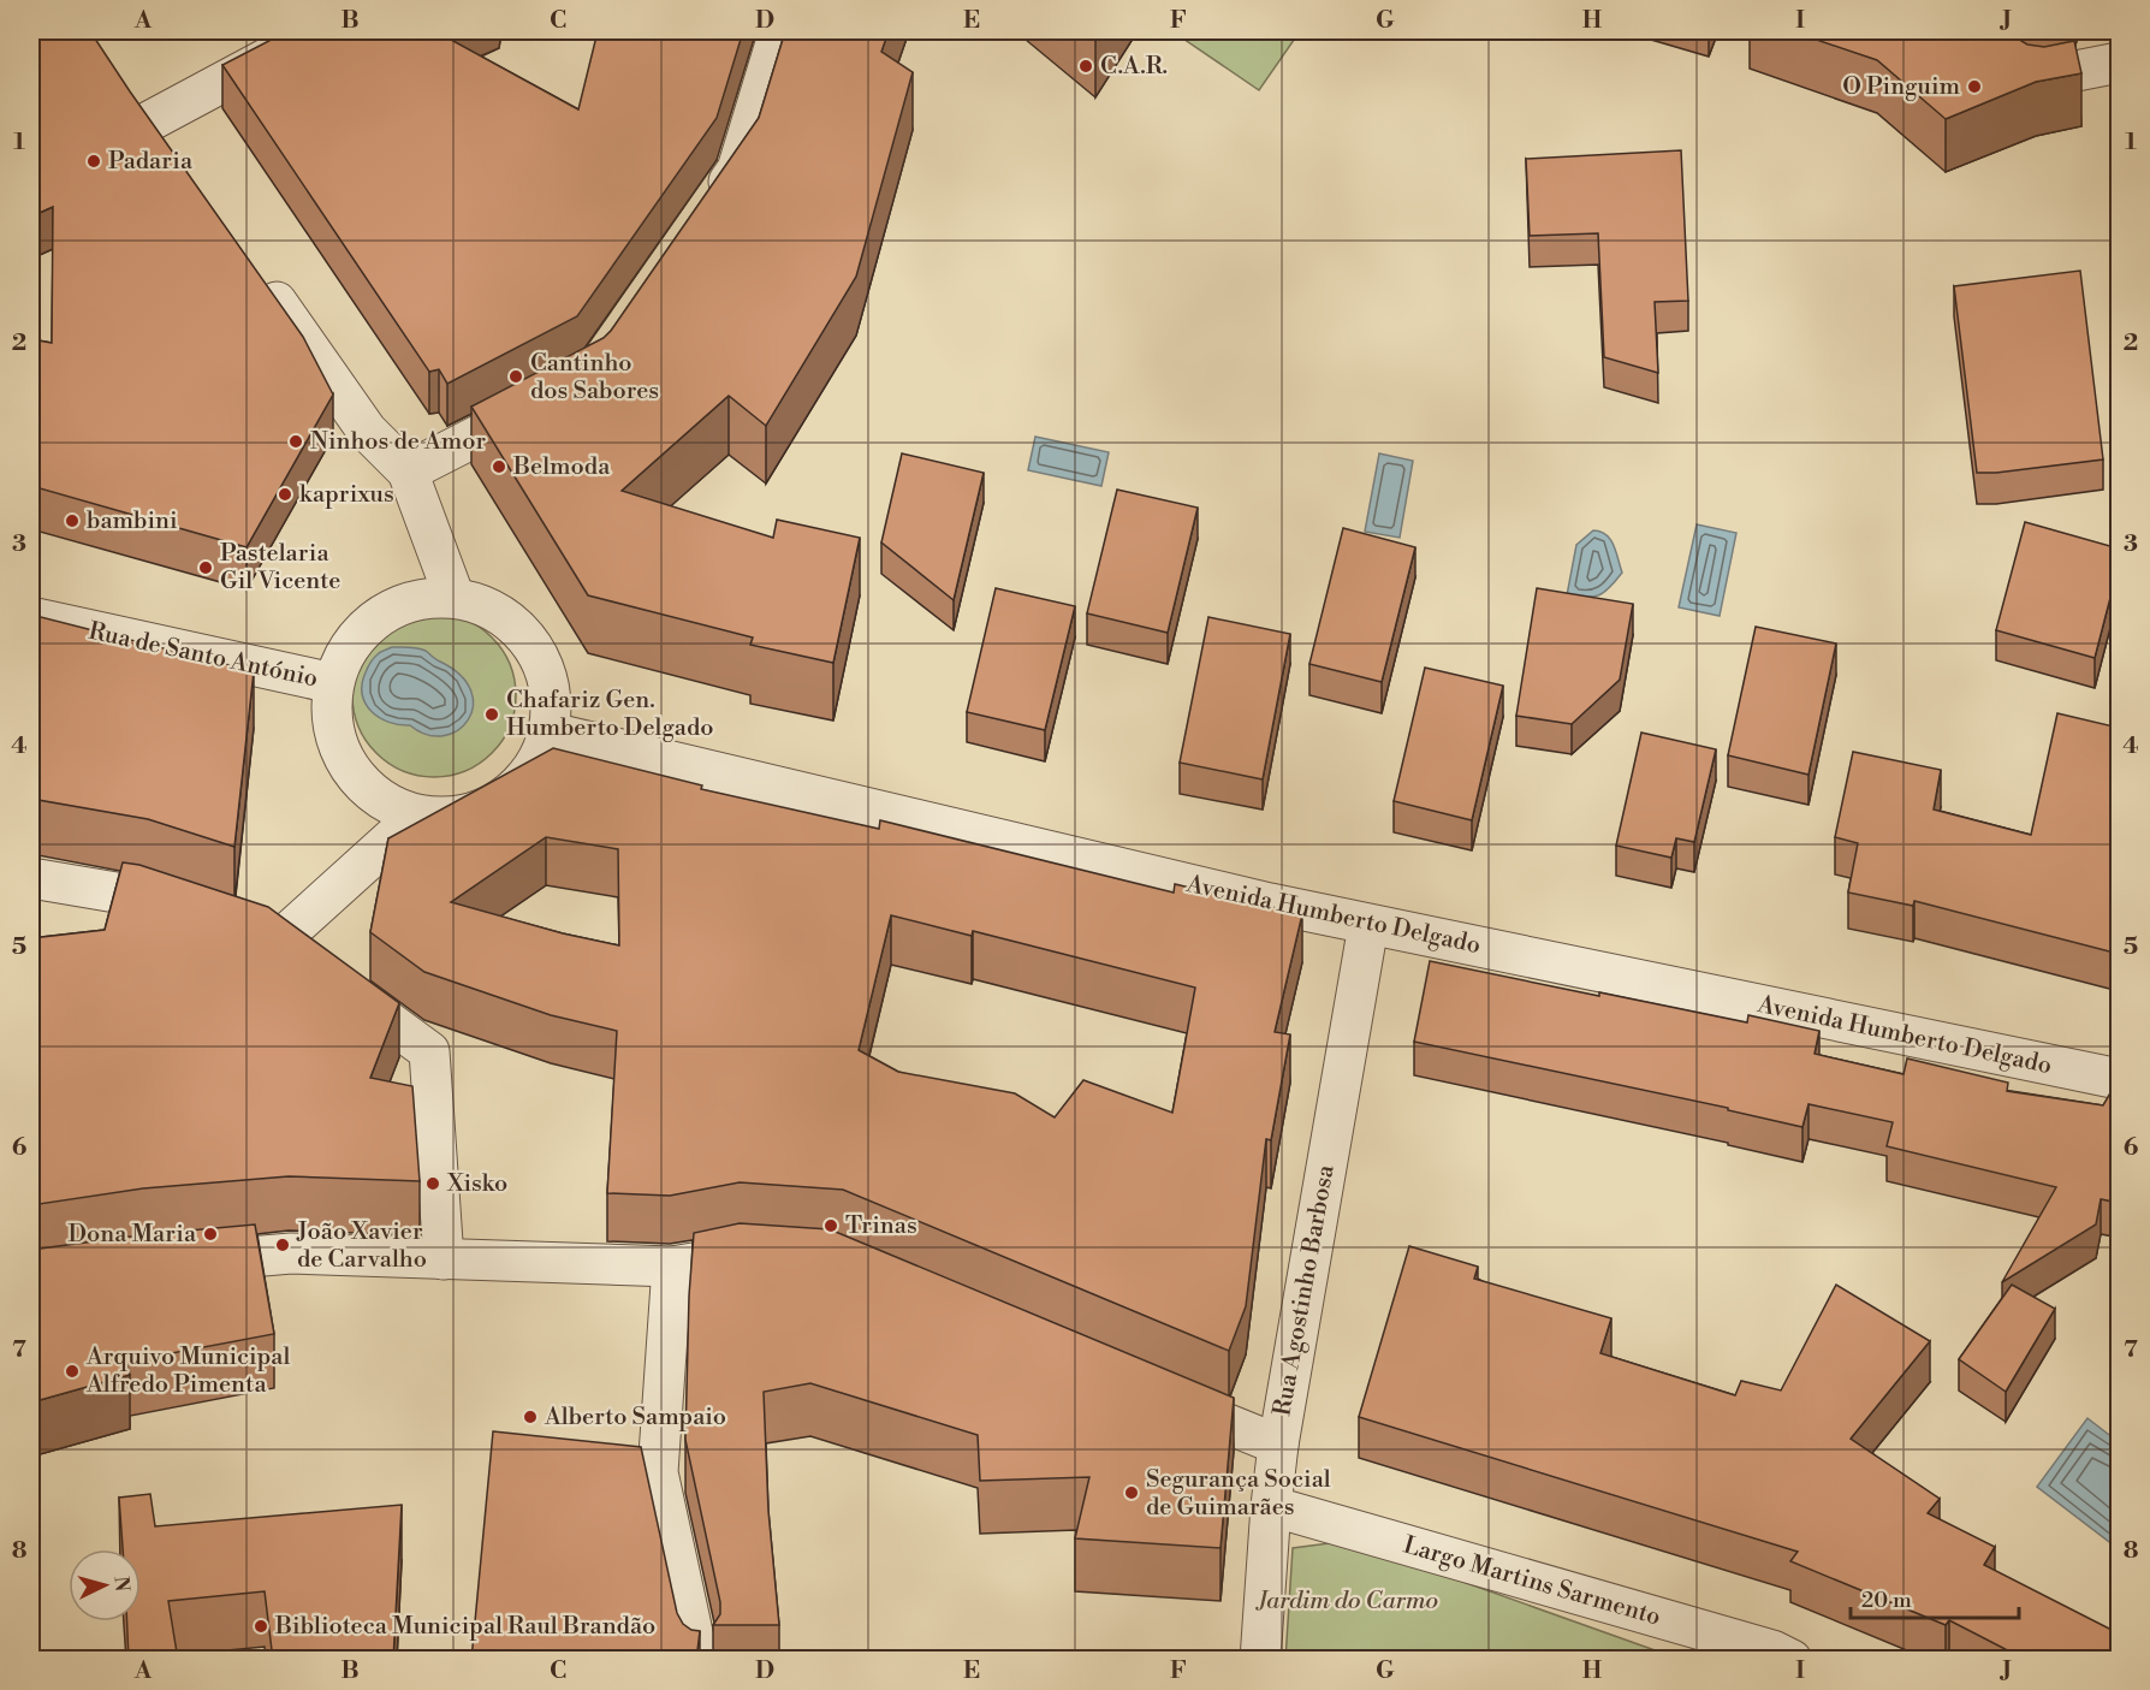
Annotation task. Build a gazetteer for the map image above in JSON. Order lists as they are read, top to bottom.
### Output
{
  "streets": {
    "street": [
      "Rua de Santo António",
      "Avenida Humberto Delgado",
      "Rua Agostinho Barbosa",
      "Largo Martins Sarmento"
    ]
  },
  "crossings": [
    ["Rua de Santo António", "Avenida Humberto Delgado"],
    ["Avenida Humberto Delgado", "Rua Agostinho Barbosa"],
    ["Rua Agostinho Barbosa", "Largo Martins Sarmento"]
  ],
  "parks": ["Jardim do Carmo"],
  "places": [
    "C.A.R.",
    "O Pinguim",
    "Padaria",
    "Cantinho dos Sabores",
    "Ninhos de Amor",
    "Belmoda",
    "kaprixus",
    "bambini",
    "Pastelaria Gil Vicente",
    "Chafariz Gen. Humberto Delgado",
    "Xisko",
    "Trinas",
    "Dona Maria",
    "João Xavier de Carvalho",
    "Arquivo Municipal Alfredo Pimenta",
    "Alberto Sampaio",
    "Segurança Social de Guimarães",
    "Biblioteca Municipal Raul Brandão"
  ],
  "scale_bar": "20 m",
  "north": "right",
  "grid": {
    "columns": [
      "A",
      "B",
      "C",
      "D",
      "E",
      "F",
      "G",
      "H",
      "I",
      "J"
    ],
    "rows": [
      "1",
      "2",
      "3",
      "4",
      "5",
      "6",
      "7",
      "8"
    ]
  }
}
